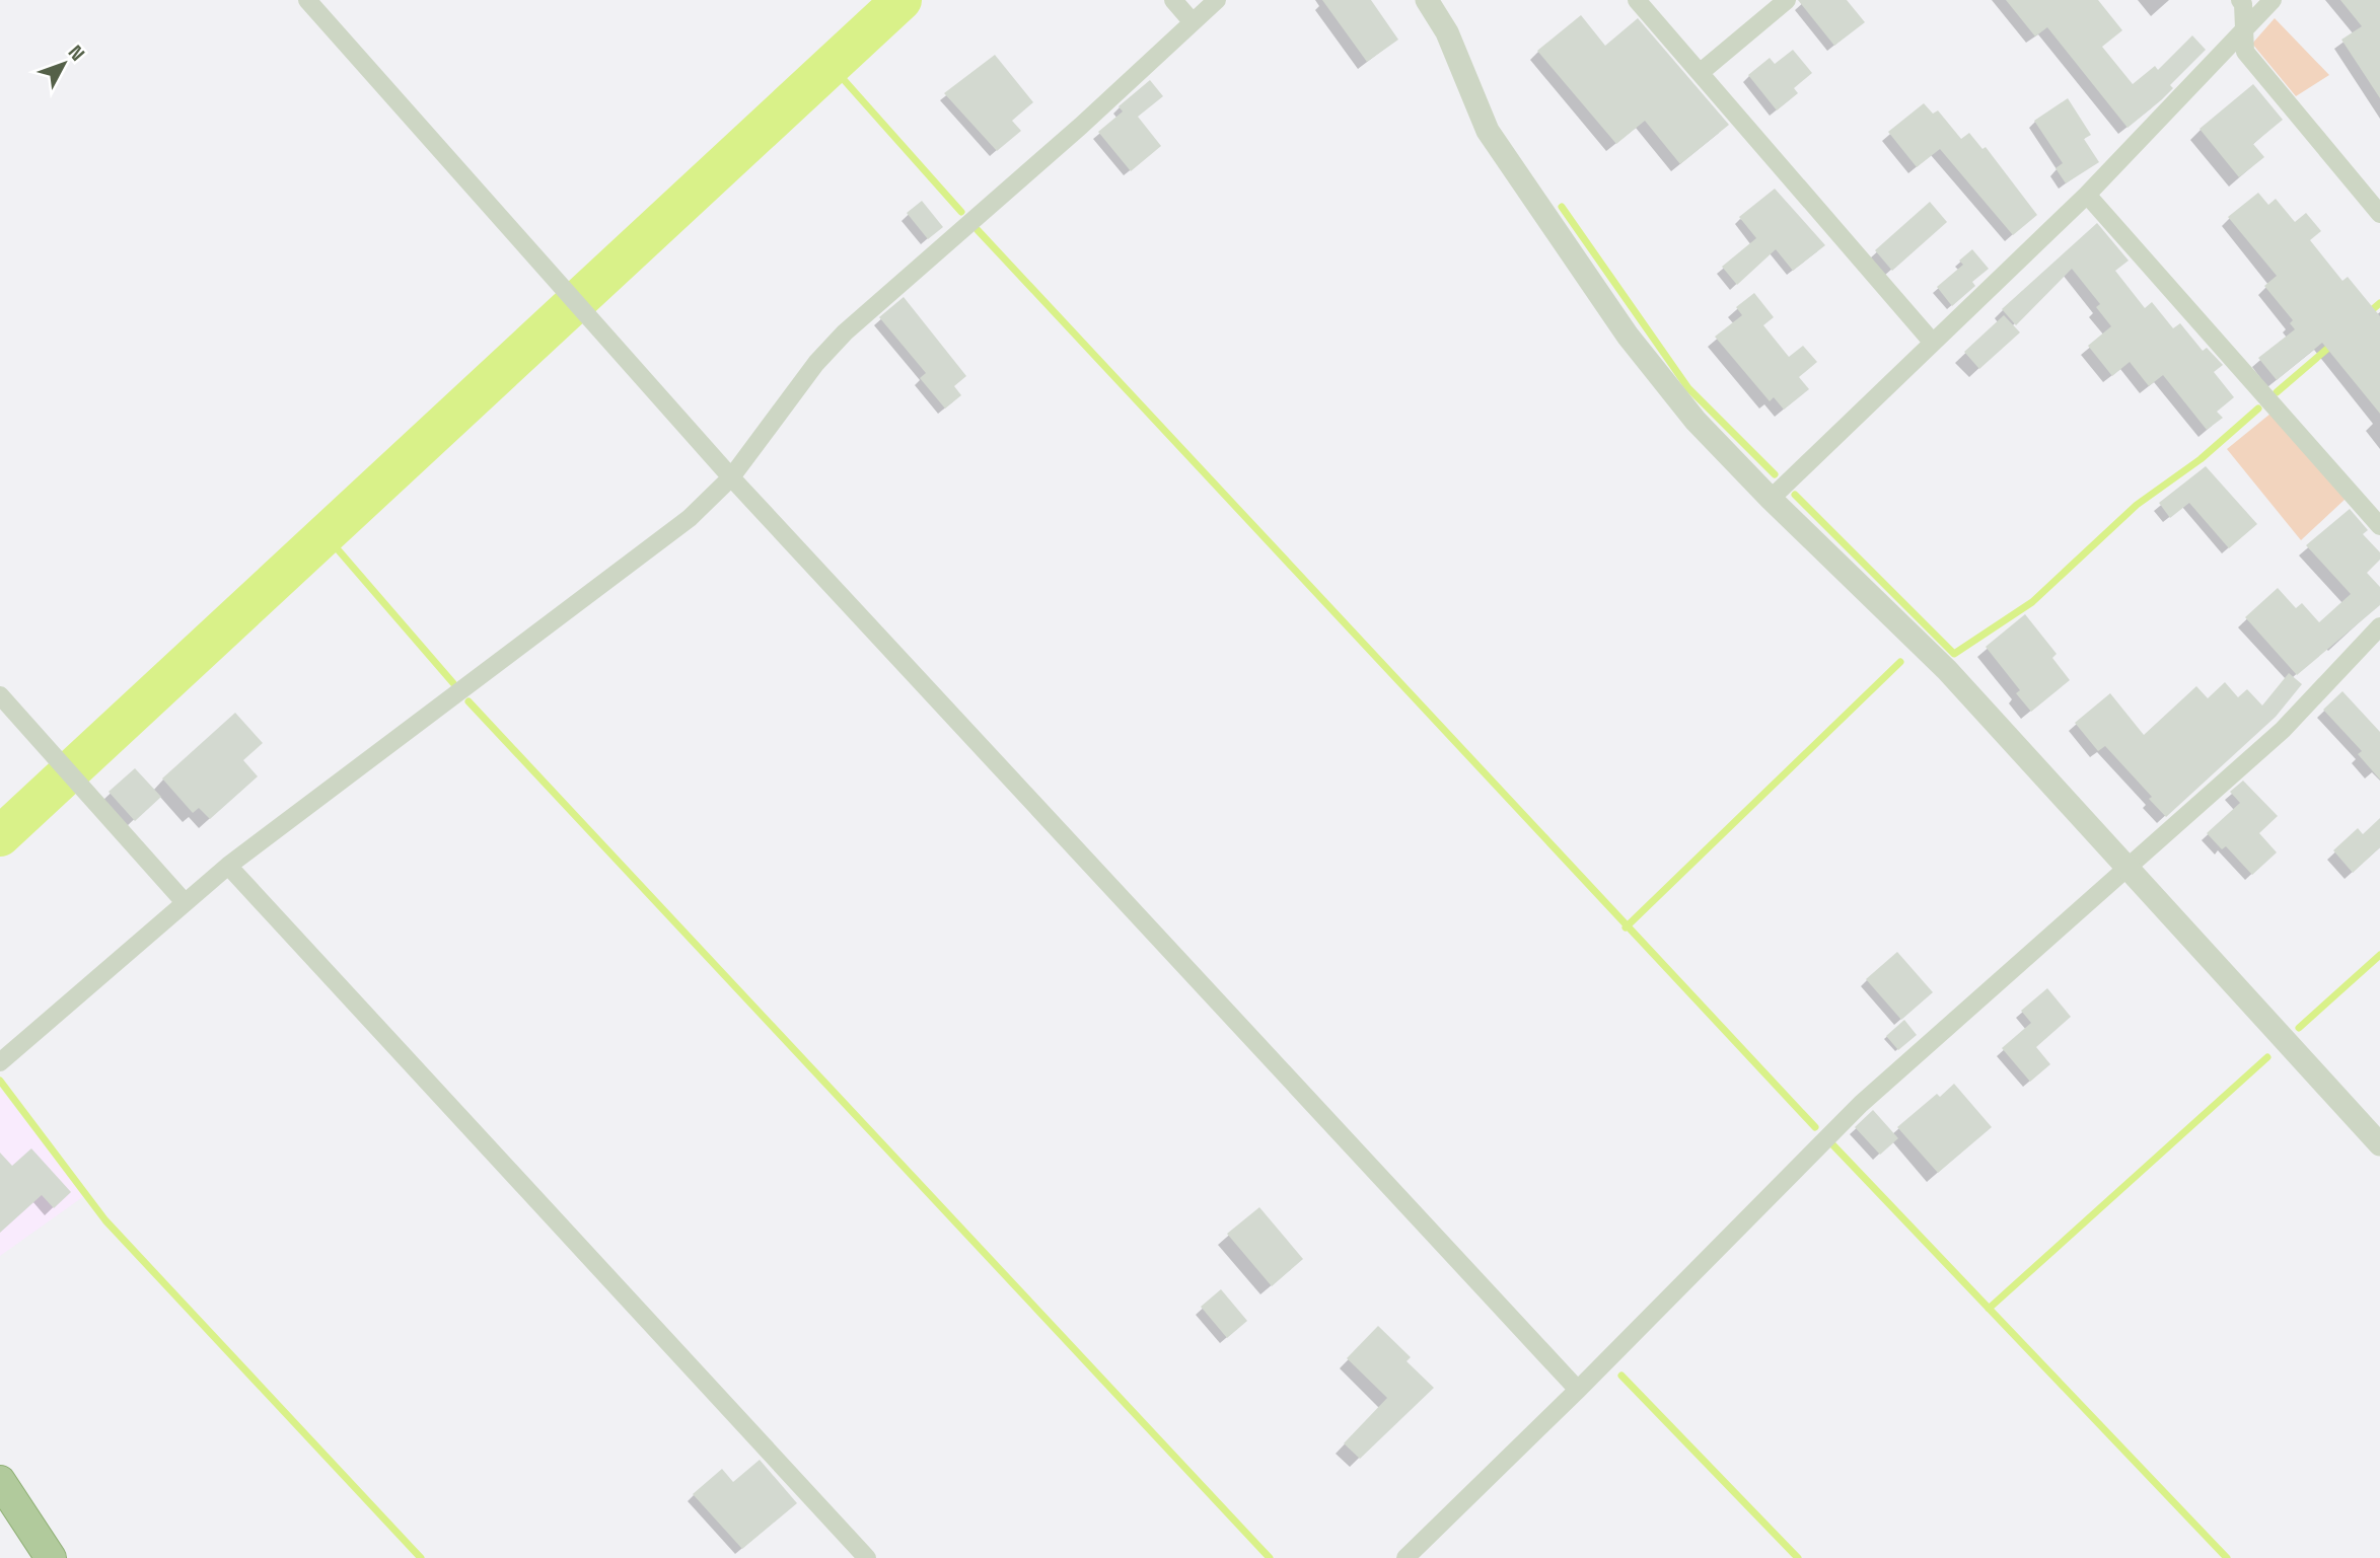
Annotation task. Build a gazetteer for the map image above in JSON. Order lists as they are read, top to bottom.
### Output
{
  "north": "top right"
}
